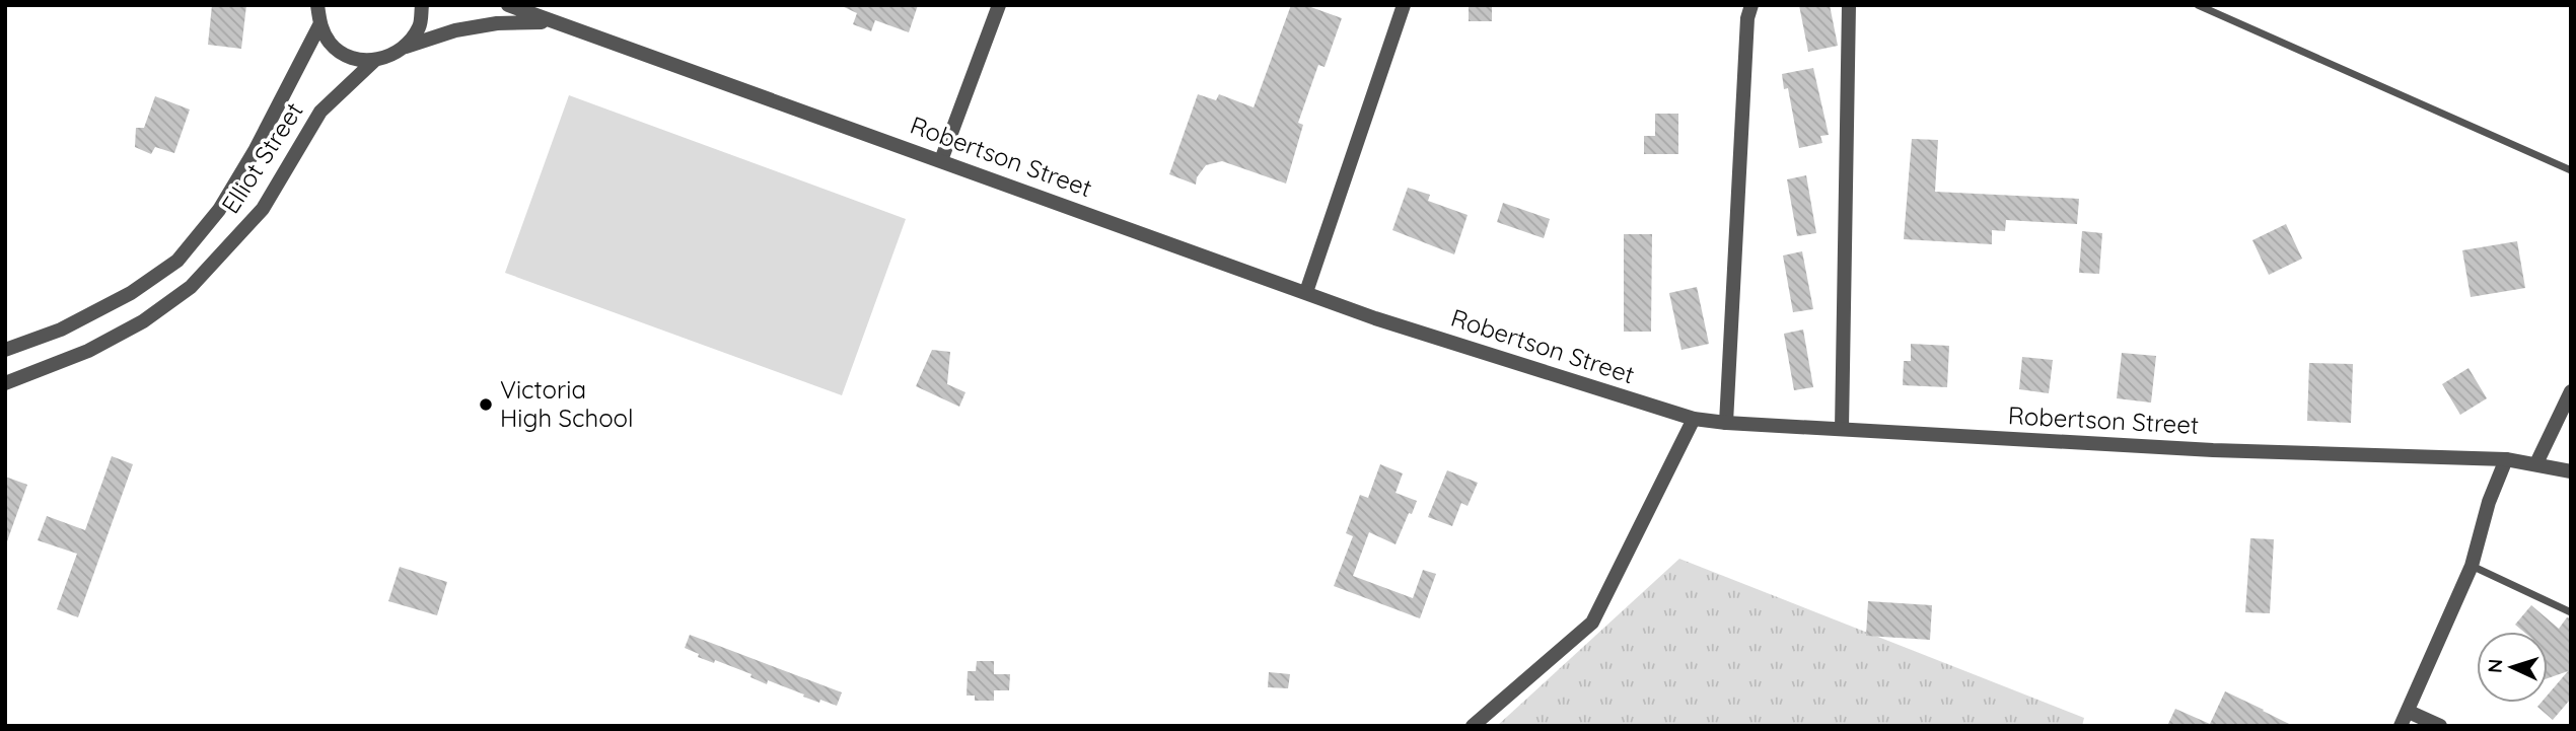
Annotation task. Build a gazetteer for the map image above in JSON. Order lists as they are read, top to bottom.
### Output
{
  "streets": {
    "street": ["Robertson Street", "Elliot Street"]
  },
  "crossings": [
    ["Robertson Street", "Elliot Street"]
  ],
  "places": ["Victoria High School"],
  "north": "left"
}
